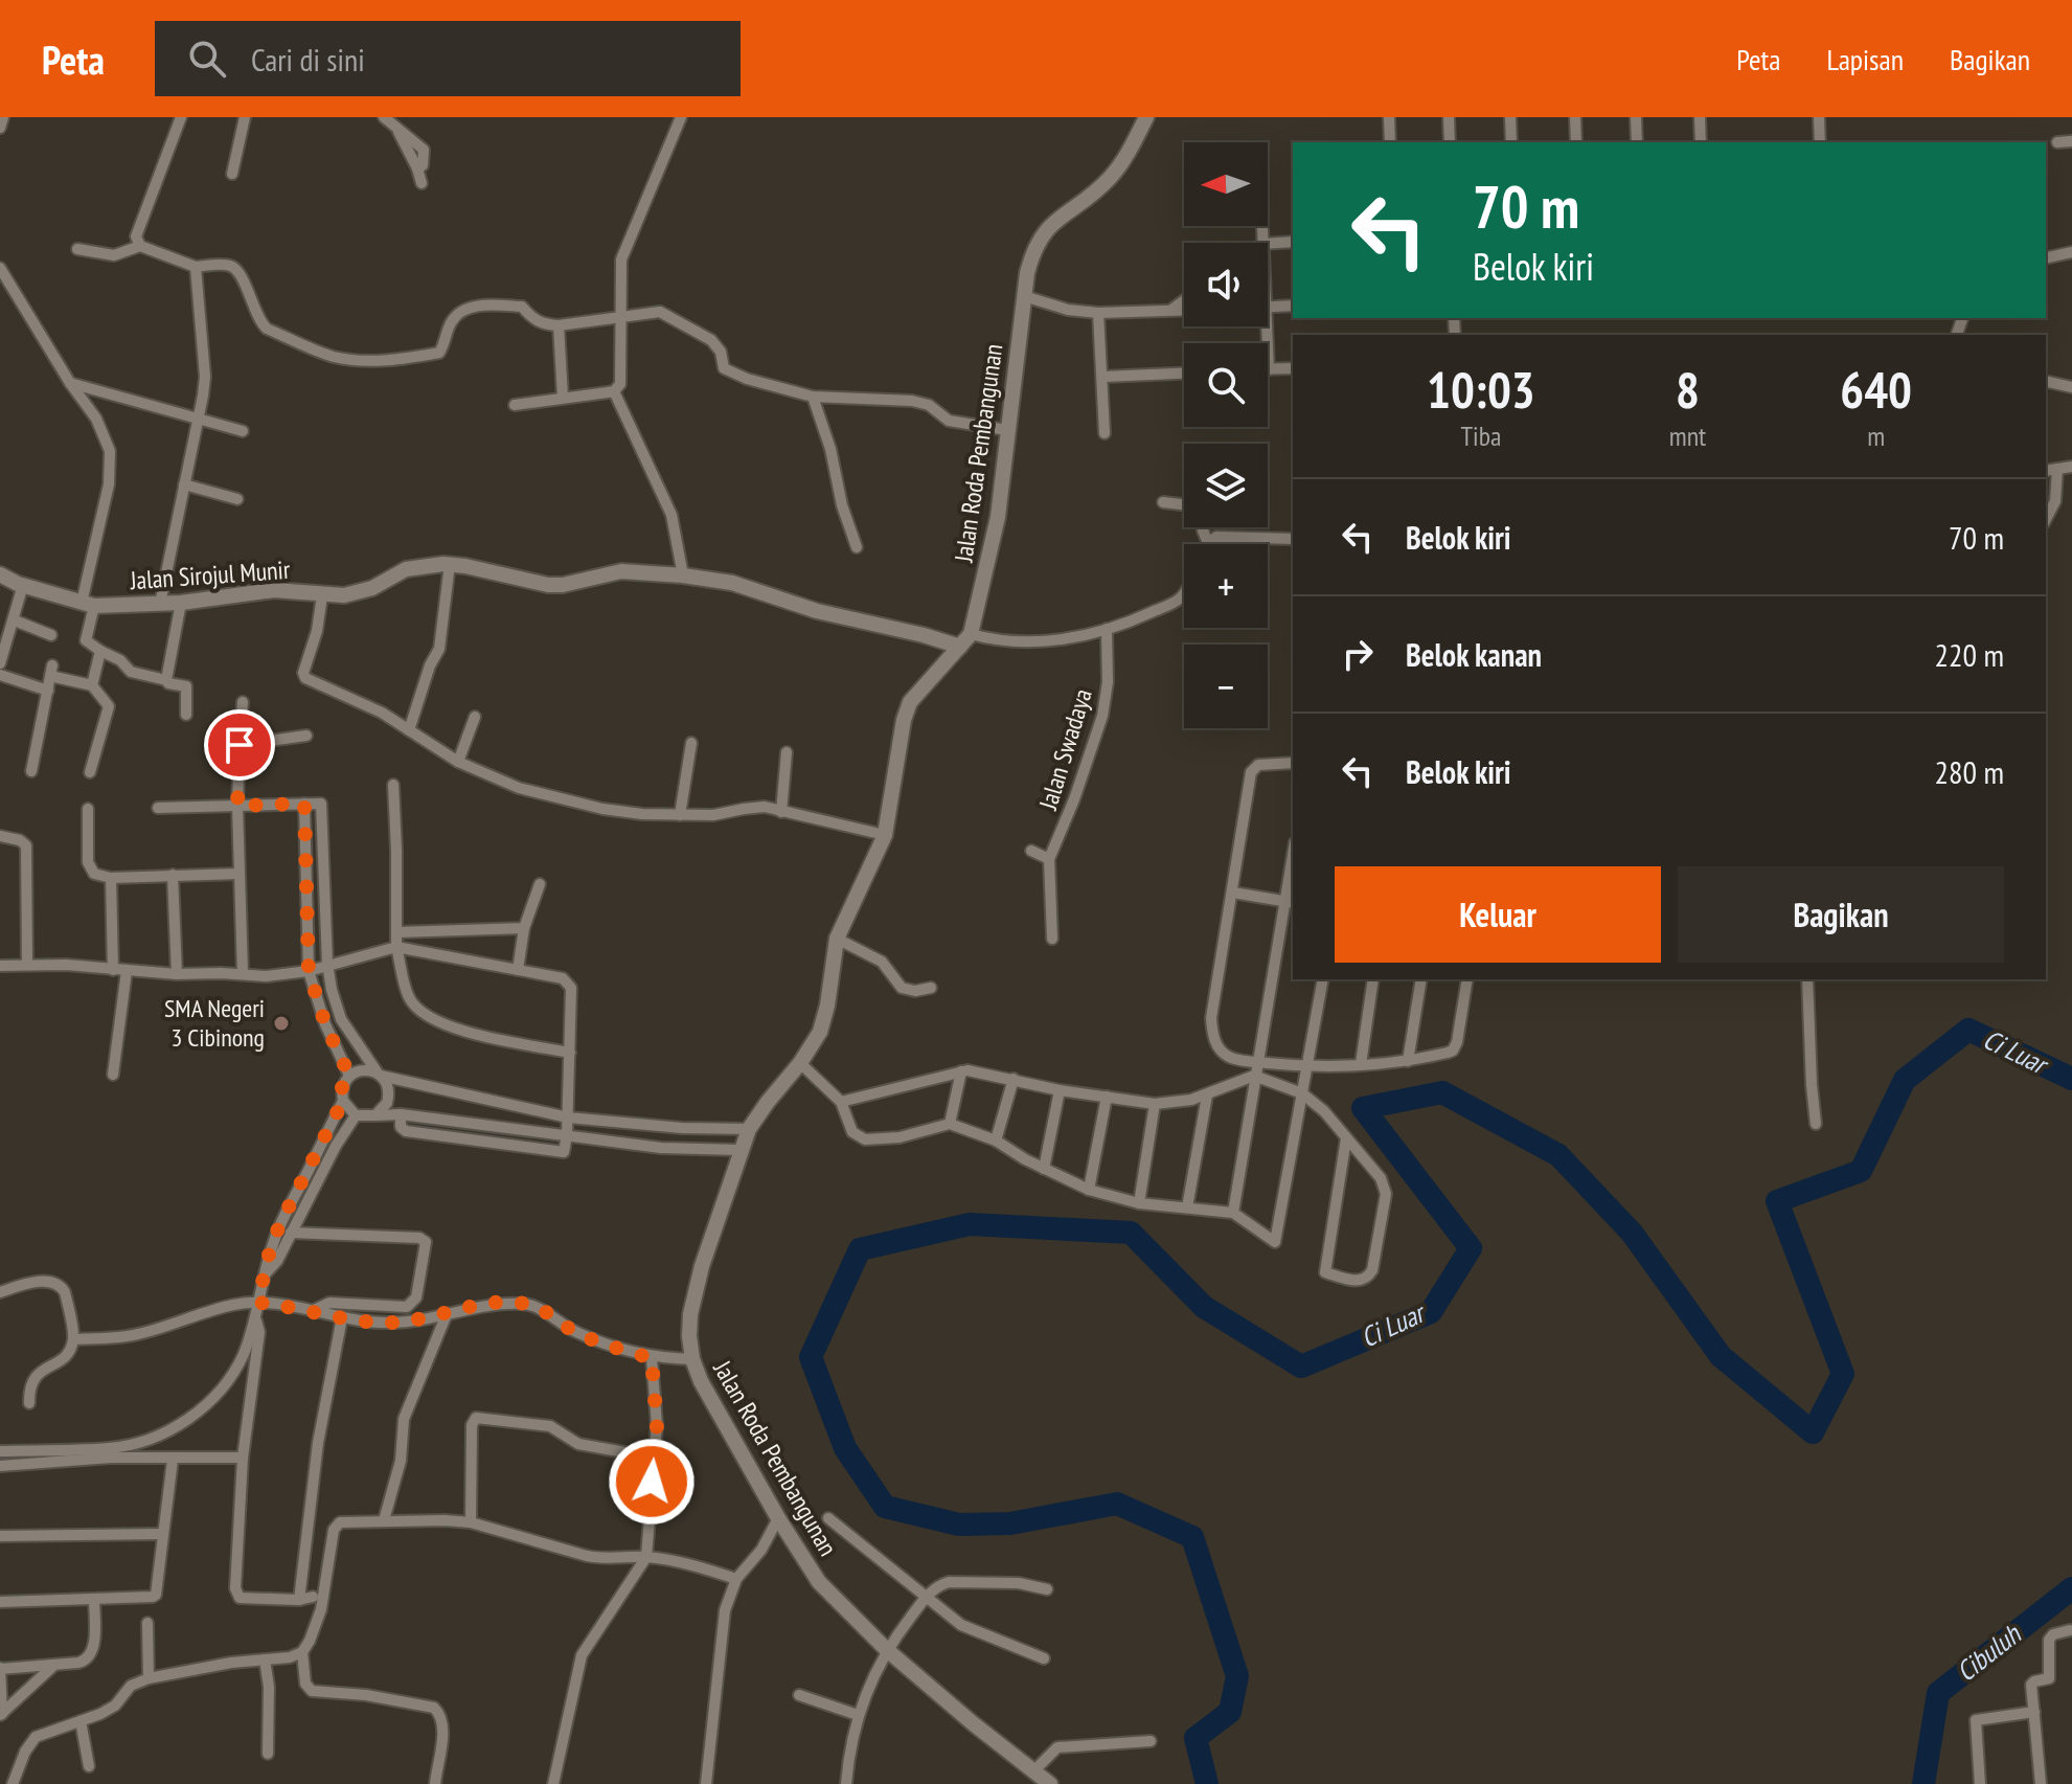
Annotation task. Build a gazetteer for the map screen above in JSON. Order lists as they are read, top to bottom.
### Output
{
  "streets": {
    "street": ["Jalan Roda Pembangunan", "Jalan Sirojul Munir", "Jalan Swadaya"]
  },
  "crossings": [
    ["Jalan Roda Pembangunan", "Jalan Sirojul Munir"]
  ],
  "water": ["Ci Luar", "Cibuluh"],
  "places": ["SMA Negeri 3 Cibinong"],
  "north": "left",
  "page": {
    "header": "Peta",
    "search": "Cari di sini",
    "nav": ["Peta", "Lapisan", "Bagikan"],
    "map_buttons": ["+", "−"],
    "turn": ["70 m", "Belok kiri"],
    "eta": [
      "10:03",
      "Tiba",
      "8",
      "mnt",
      "640",
      "m"
    ],
    "list": [
      {
        "name": "Belok kiri",
        "value": "70 m"
      },
      {
        "name": "Belok kanan",
        "value": "220 m"
      },
      {
        "name": "Belok kiri",
        "value": "280 m"
      }
    ],
    "buttons": ["Keluar", "Bagikan"]
  }
}
